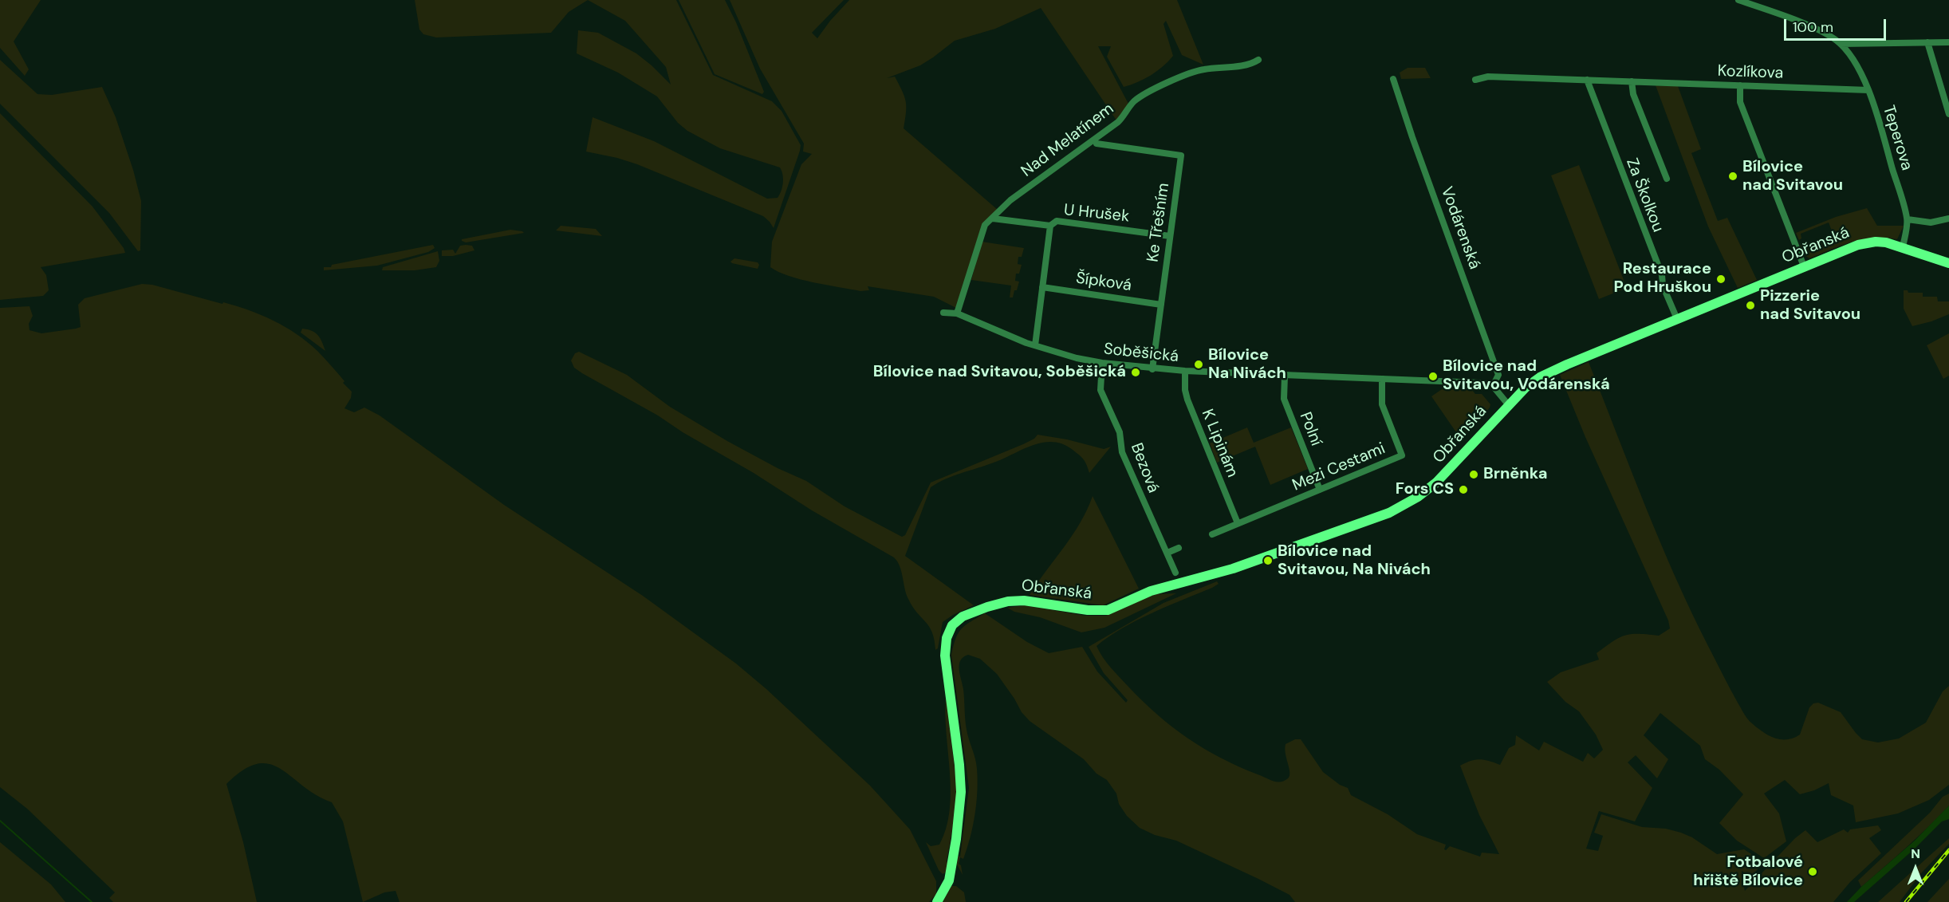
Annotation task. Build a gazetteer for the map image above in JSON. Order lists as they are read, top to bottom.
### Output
{
  "streets": {
    "main road": ["Obřanská"],
    "street": [
      "Kozlíkova",
      "Teperova",
      "Nad Melatínem",
      "Za Školkou",
      "U Hrušek",
      "Ke Třešním",
      "Vodárenská",
      "Šípková",
      "Soběšická",
      "Polní",
      "K Lipinám",
      "Mezi Cestami",
      "Bezová"
    ]
  },
  "crossings": [
    ["Kozlíkova", "Teperova"],
    ["Kozlíkova", "Za Školkou"],
    ["Teperova", "Obřanská"],
    ["Nad Melatínem", "U Hrušek"],
    ["Nad Melatínem", "Soběšická"],
    ["Za Školkou", "Obřanská"],
    ["U Hrušek", "Ke Třešním"],
    ["Ke Třešním", "Šípková"],
    ["Ke Třešním", "Soběšická"],
    ["Vodárenská", "Soběšická"],
    ["Soběšická", "Polní"],
    ["Soběšická", "K Lipinám"],
    ["Soběšická", "Mezi Cestami"],
    ["Soběšická", "Bezová"],
    ["Polní", "Mezi Cestami"],
    ["K Lipinám", "Mezi Cestami"]
  ],
  "places": [
    "Bílovice nad Svitavou",
    "Restaurace Pod Hruškou",
    "Pizzerie nad Svitavou",
    "Bílovice Na Nivách",
    "Bílovice nad Svitavou, Soběšická",
    "Bílovice nad Svitavou, Vodárenská",
    "Brněnka",
    "Fors CS",
    "Bílovice nad Svitavou, Na Nivách",
    "Fotbalové hřiště Bílovice"
  ],
  "scale_bar": "100 m",
  "north": "top"
}
